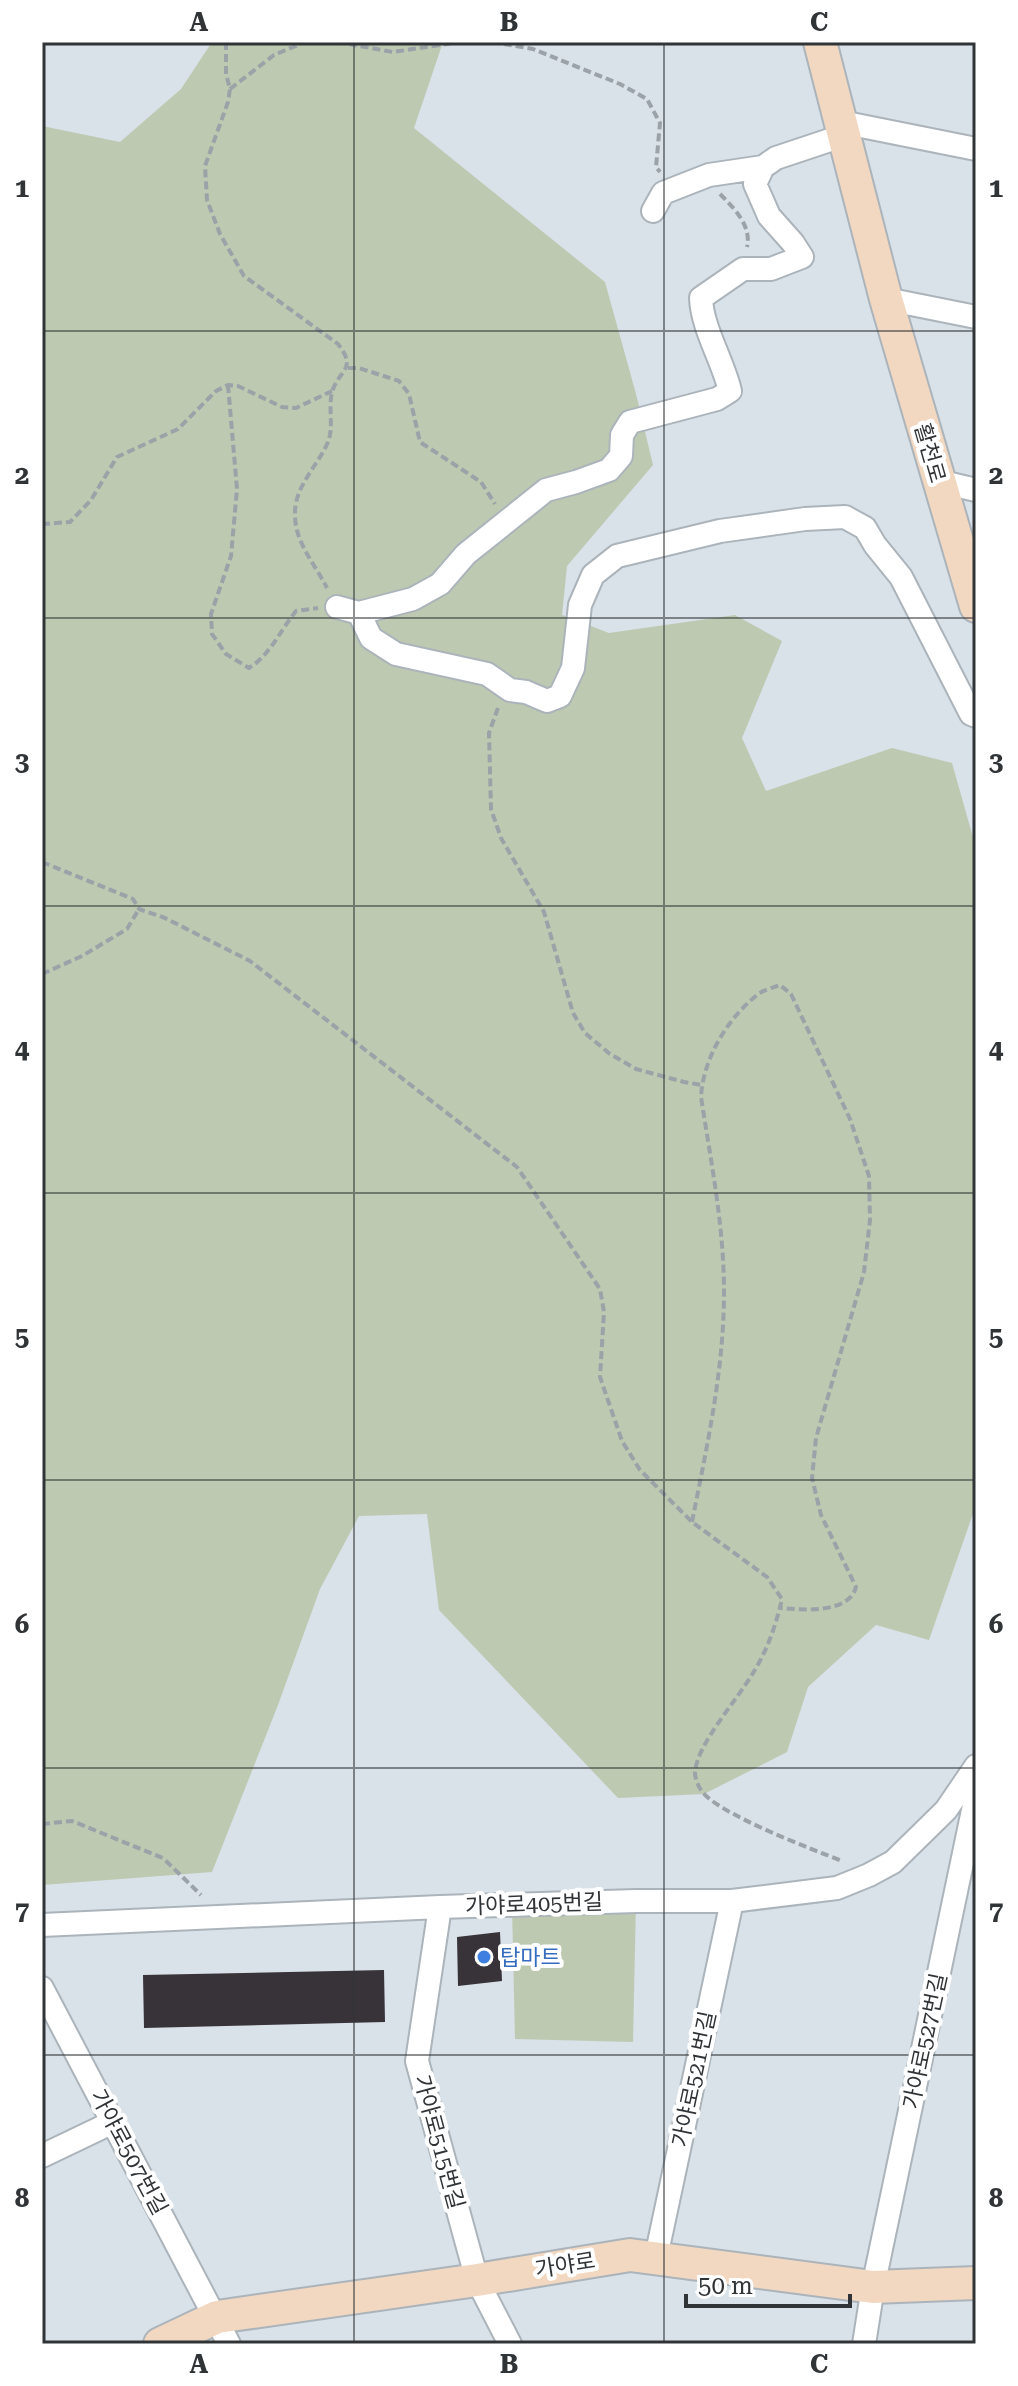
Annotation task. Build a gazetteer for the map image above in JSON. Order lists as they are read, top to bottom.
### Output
{
  "streets": {
    "main road": ["활천로", "가야로"],
    "street": [
      "가야로405번길",
      "가야로527번길",
      "가야로521번길",
      "가야로515번길",
      "가야로507번길"
    ]
  },
  "crossings": [
    ["가야로405번길", "가야로521번길"],
    ["가야로405번길", "가야로515번길"],
    ["가야로527번길", "가야로"],
    ["가야로521번길", "가야로"],
    ["가야로515번길", "가야로"],
    ["가야로507번길", "가야로"]
  ],
  "places": ["탑마트"],
  "scale_bar": "50 m",
  "grid": {
    "columns": ["A", "B", "C"],
    "rows": [
      "1",
      "2",
      "3",
      "4",
      "5",
      "6",
      "7",
      "8"
    ]
  }
}
